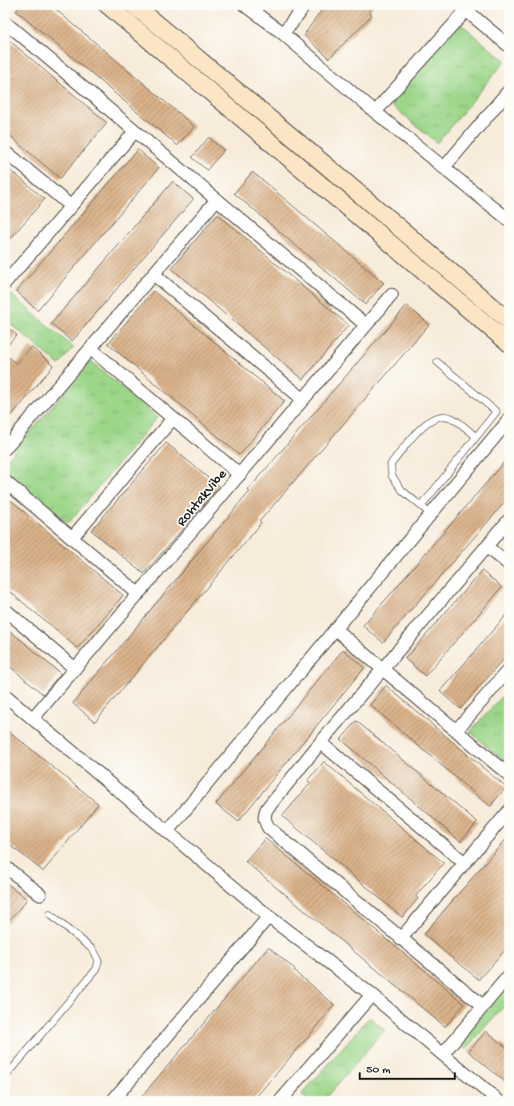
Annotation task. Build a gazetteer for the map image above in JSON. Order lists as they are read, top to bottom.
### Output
{
  "streets": {
    "street": ["RohtakVibe"]
  },
  "scale_bar": "50 m"
}
